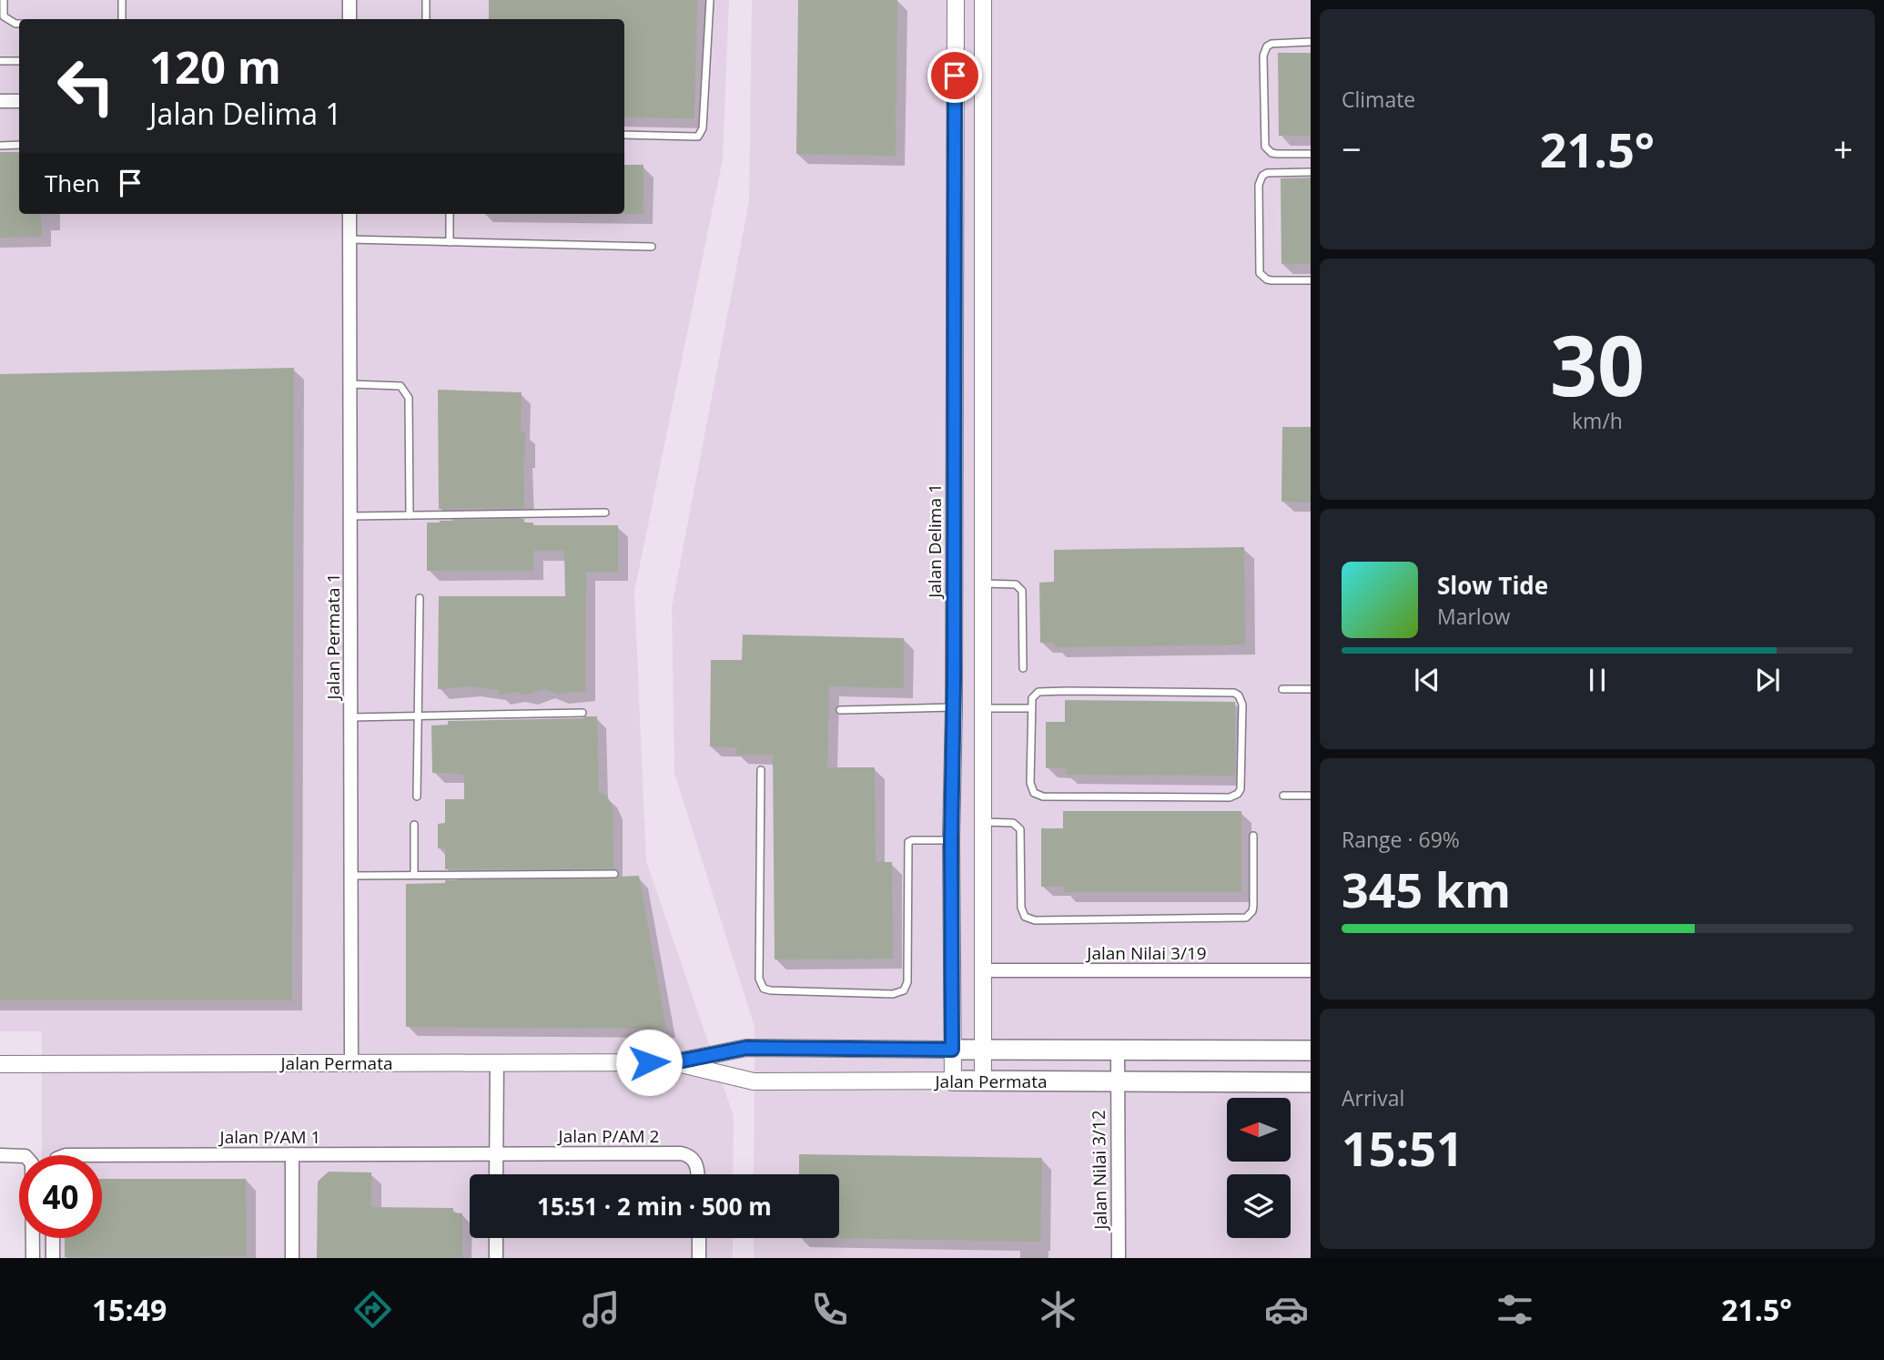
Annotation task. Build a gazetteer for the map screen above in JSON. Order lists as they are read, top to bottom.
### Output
{
  "streets": {
    "main road": ["Jalan Permata"],
    "street": [
      "Jalan Delima 1",
      "Jalan Permata 1",
      "Jalan Nilai 3/19",
      "Jalan P/AM 2",
      "Jalan P/AM 1",
      "Jalan Nilai 3/12"
    ]
  },
  "crossings": [
    ["Jalan Delima 1", "Jalan Permata"],
    ["Jalan Permata 1", "Jalan Permata"],
    ["Jalan Permata", "Jalan Nilai 3/12"],
    ["Jalan P/AM 2", "Jalan P/AM 1"]
  ],
  "north": "left",
  "page": {
    "tile": [
      "Climate",
      ["30", "km/h"],
      ["Range · 69%", "345 km"],
      ["Arrival", "15:51"]
    ],
    "turn": ["120 m", "Jalan Delima 1"],
    "heat": ["−", "21.5°", "+"],
    "then": "Then",
    "song": ["Slow Tide", "Marlow"],
    "limit": "40",
    "trip": "15:51 · 2 min · 500 m",
    "tabs": ["15:49", "21.5°"]
  }
}
